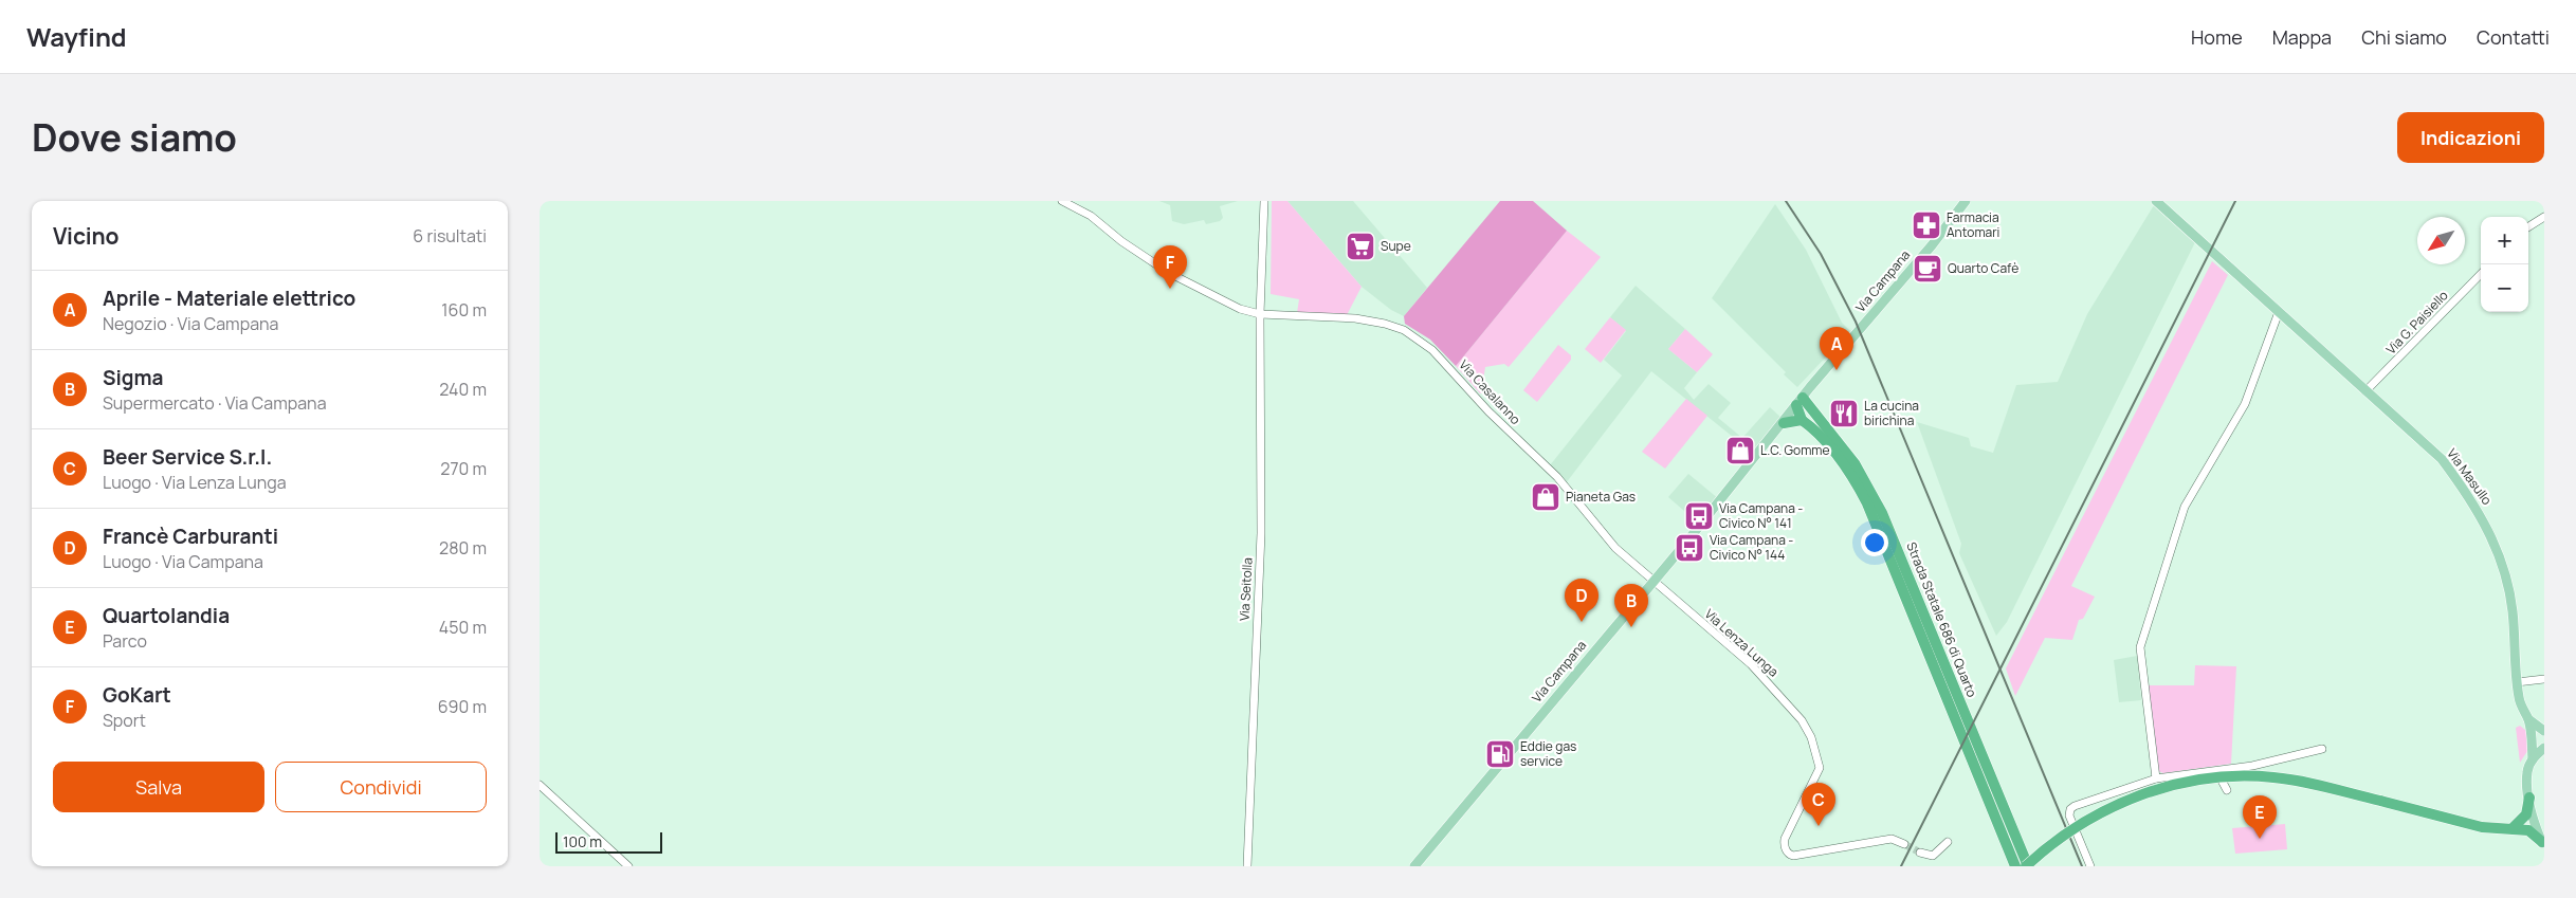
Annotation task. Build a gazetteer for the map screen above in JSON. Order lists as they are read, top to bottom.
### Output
{
  "streets": {
    "highway": ["Strada Statale 686 di Quarto"],
    "main road": ["Via Campana", "Via Masullo"],
    "street": [
      "Via G. Paisiello",
      "Via Casalanno",
      "Via Seitolla",
      "Via Lenza Lunga"
    ]
  },
  "crossings": [
    ["Via Campana", "Via Casalanno"],
    ["Via Campana", "Strada Statale 686 di Quarto"],
    ["Via Campana", "Via Lenza Lunga"],
    ["Via G. Paisiello", "Via Masullo"],
    ["Via Casalanno", "Via Seitolla"],
    ["Via Casalanno", "Via Lenza Lunga"]
  ],
  "places": {
    "pharmacy": ["Farmacia Antomari"],
    "supermarket": ["Supe"],
    "cafe": ["Quarto Cafè"],
    "restaurant": ["La cucina birichina"],
    "shop": ["L.C. Gomme", "Pianeta Gas"],
    "bus stop": ["Via Campana - Civico N° 141", "Via Campana - Civico N° 144"],
    "fuel station": ["Eddie gas service"]
  },
  "scale_bar": "100 m",
  "north": "bottom left",
  "page": {
    "header": "Wayfind",
    "nav": [
      "Home",
      "Mappa",
      "Chi siamo",
      "Contatti"
    ],
    "title": "Dove siamo",
    "buttons": [
      "Indicazioni",
      ["Salva", "Condividi"]
    ],
    "heading": ["Vicino", "6 risultati"],
    "map_buttons": ["+", "−"],
    "pins": [
      "F",
      "A",
      "D",
      "B",
      "C",
      "E"
    ],
    "list": [
      {
        "mark": "A",
        "name": "Aprile - Materiale elettrico",
        "note": "Negozio · Via Campana",
        "value": "160 m"
      },
      {
        "mark": "B",
        "name": "Sigma",
        "note": "Supermercato · Via Campana",
        "value": "240 m"
      },
      {
        "mark": "C",
        "name": "Beer Service S.r.l.",
        "note": "Luogo · Via Lenza Lunga",
        "value": "270 m"
      },
      {
        "mark": "D",
        "name": "Francè Carburanti",
        "note": "Luogo · Via Campana",
        "value": "280 m"
      },
      {
        "mark": "E",
        "name": "Quartolandia",
        "note": "Parco",
        "value": "450 m"
      },
      {
        "mark": "F",
        "name": "GoKart",
        "note": "Sport",
        "value": "690 m"
      }
    ],
    "scale": "100 m"
  }
}
